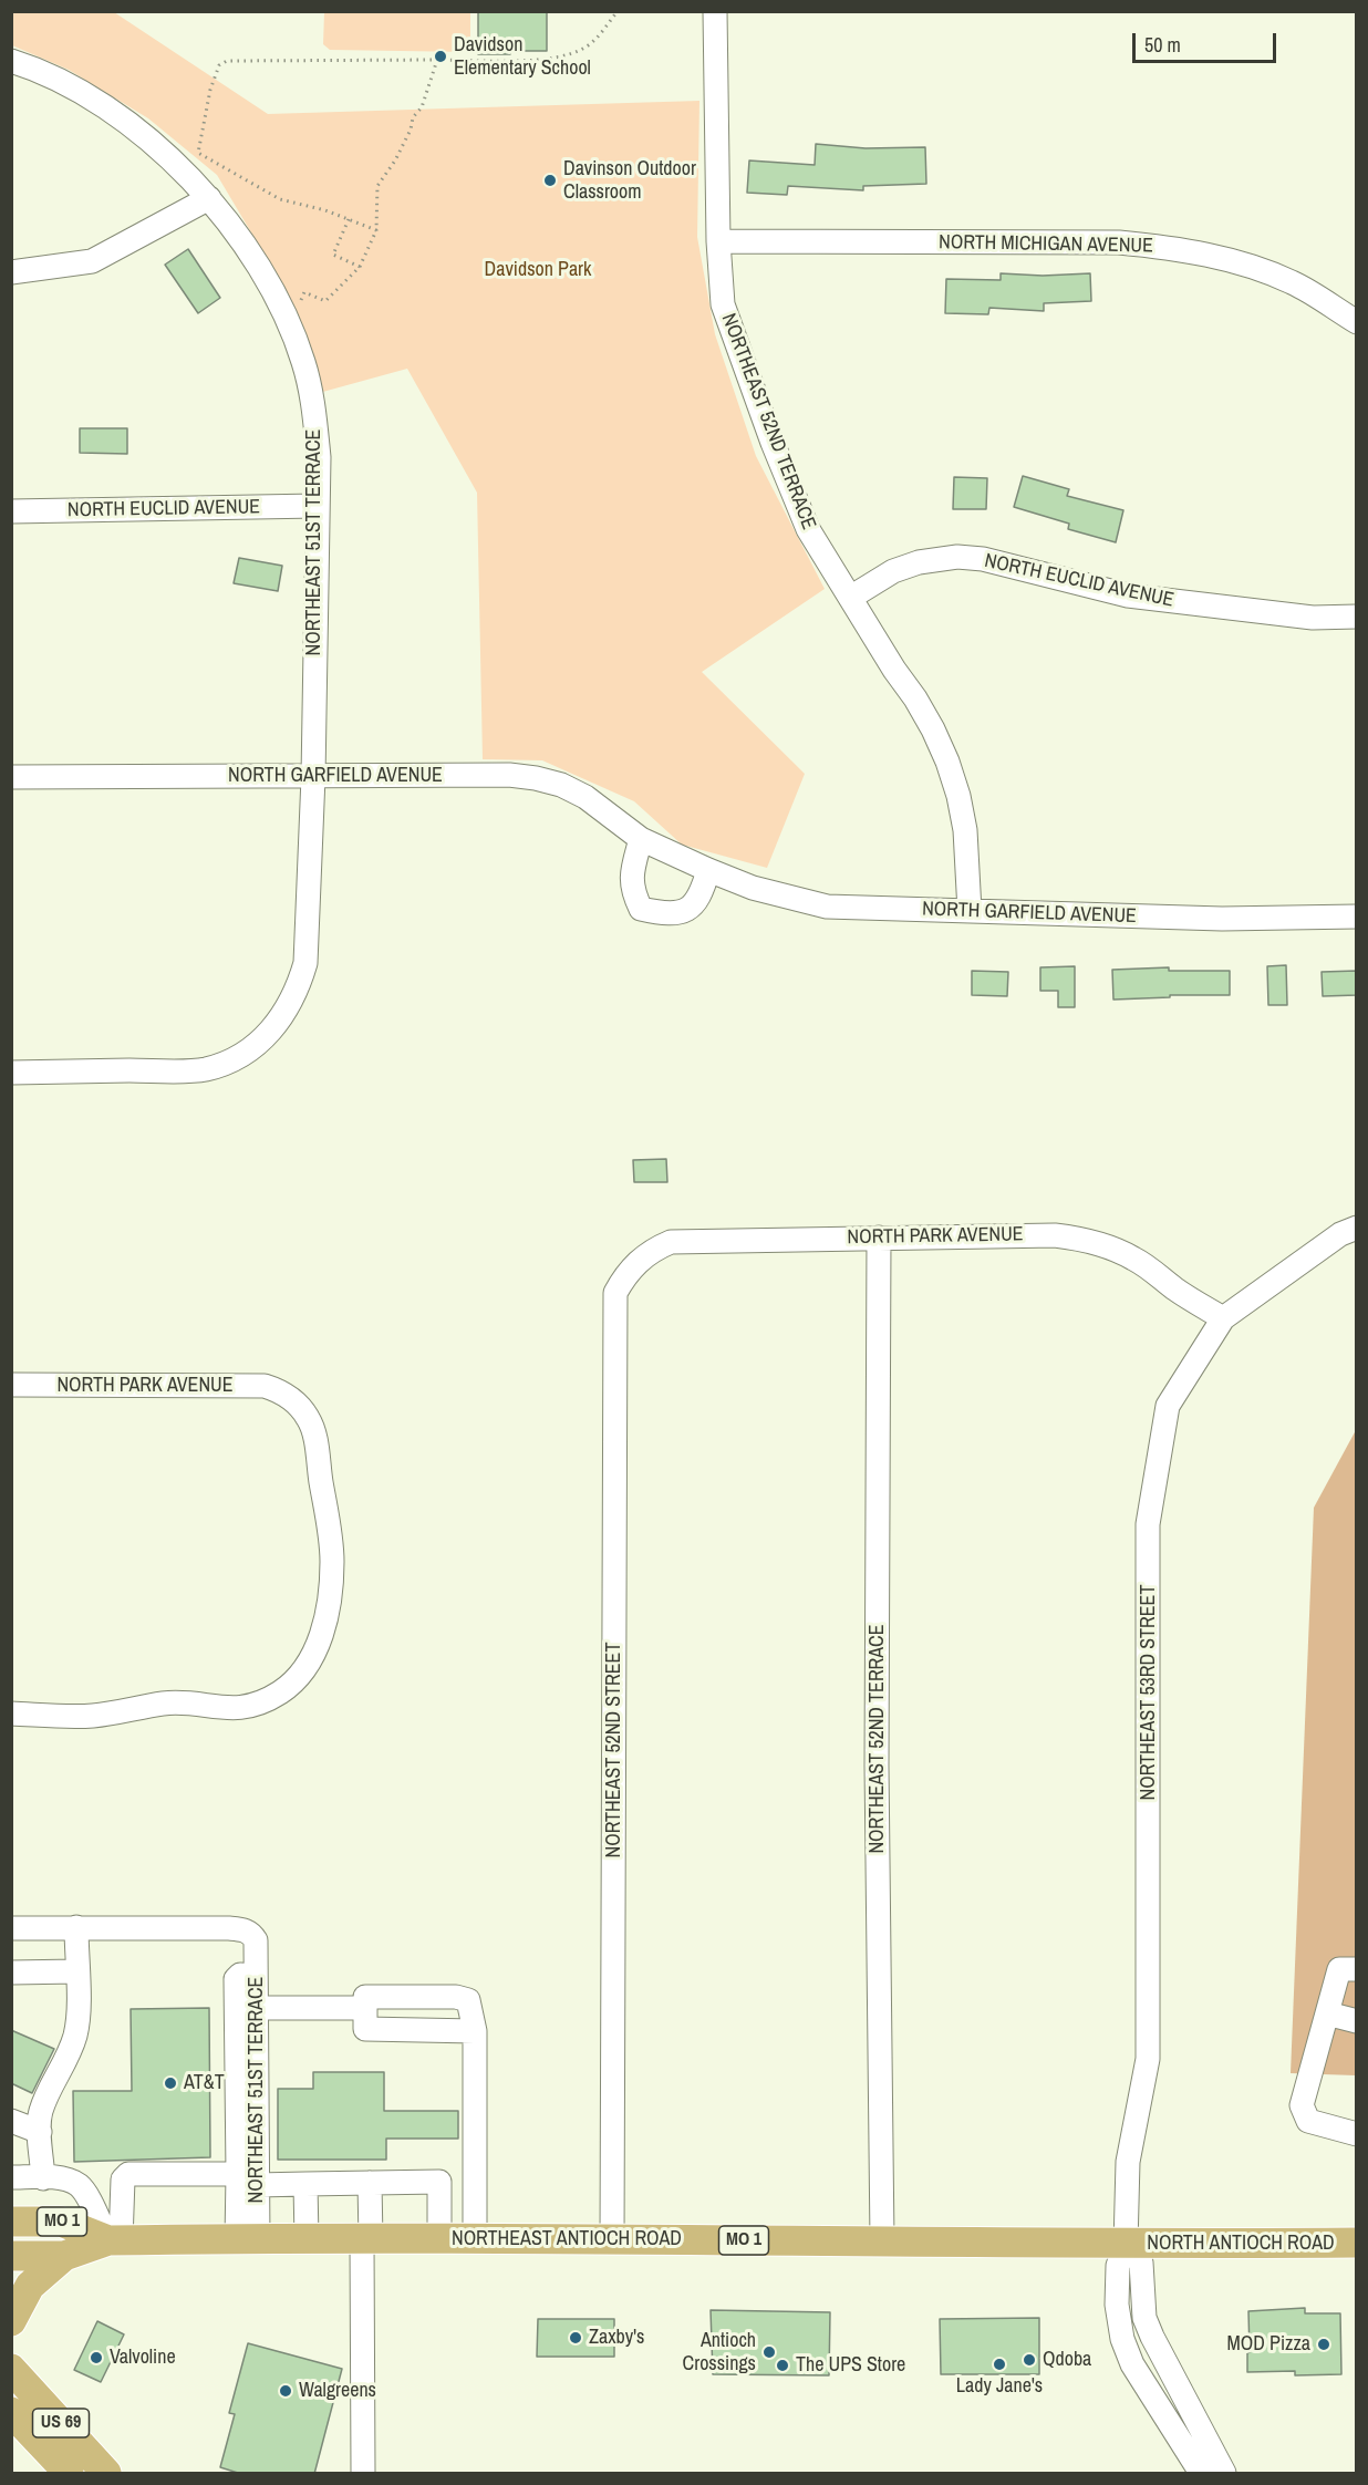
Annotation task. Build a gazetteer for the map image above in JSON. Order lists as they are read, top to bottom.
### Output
{
  "streets": {
    "main road": [
      "MO 1",
      "NORTHEAST ANTIOCH ROAD",
      "NORTH ANTIOCH ROAD",
      "US 69"
    ],
    "street": [
      "NORTH MICHIGAN AVENUE",
      "NORTHEAST 52ND TERRACE",
      "NORTH EUCLID AVENUE",
      "NORTHEAST 51ST TERRACE",
      "NORTH GARFIELD AVENUE",
      "NORTH PARK AVENUE",
      "NORTHEAST 53RD STREET",
      "NORTHEAST 52ND STREET"
    ]
  },
  "crossings": [
    ["NORTH MICHIGAN AVENUE", "NORTHEAST 52ND TERRACE"],
    ["NORTHEAST 52ND TERRACE", "NORTH EUCLID AVENUE"],
    ["NORTHEAST 52ND TERRACE", "NORTH GARFIELD AVENUE"],
    ["NORTHEAST 52ND TERRACE", "NORTH PARK AVENUE"],
    ["NORTHEAST 52ND TERRACE", "NORTHEAST ANTIOCH ROAD"],
    ["NORTH EUCLID AVENUE", "NORTHEAST 51ST TERRACE"],
    ["NORTHEAST 51ST TERRACE", "NORTH GARFIELD AVENUE"],
    ["NORTH PARK AVENUE", "NORTHEAST 53RD STREET"],
    ["NORTH PARK AVENUE", "NORTHEAST 52ND STREET"],
    ["NORTHEAST 53RD STREET", "NORTHEAST ANTIOCH ROAD"],
    ["NORTHEAST 53RD STREET", "NORTH ANTIOCH ROAD"],
    ["NORTHEAST 52ND STREET", "NORTHEAST ANTIOCH ROAD"],
    ["MO 1", "NORTHEAST ANTIOCH ROAD"],
    ["NORTHEAST ANTIOCH ROAD", "NORTH ANTIOCH ROAD"]
  ],
  "parks": ["Davidson Park"],
  "places": [
    "Davidson Elementary School",
    "Davinson Outdoor Classroom",
    "AT&T",
    "Zaxby's",
    "MOD Pizza",
    "Antioch Crossings",
    "Valvoline",
    "Qdoba",
    "Lady Jane's",
    "The UPS Store",
    "Walgreens"
  ],
  "scale_bar": "50 m"
}
